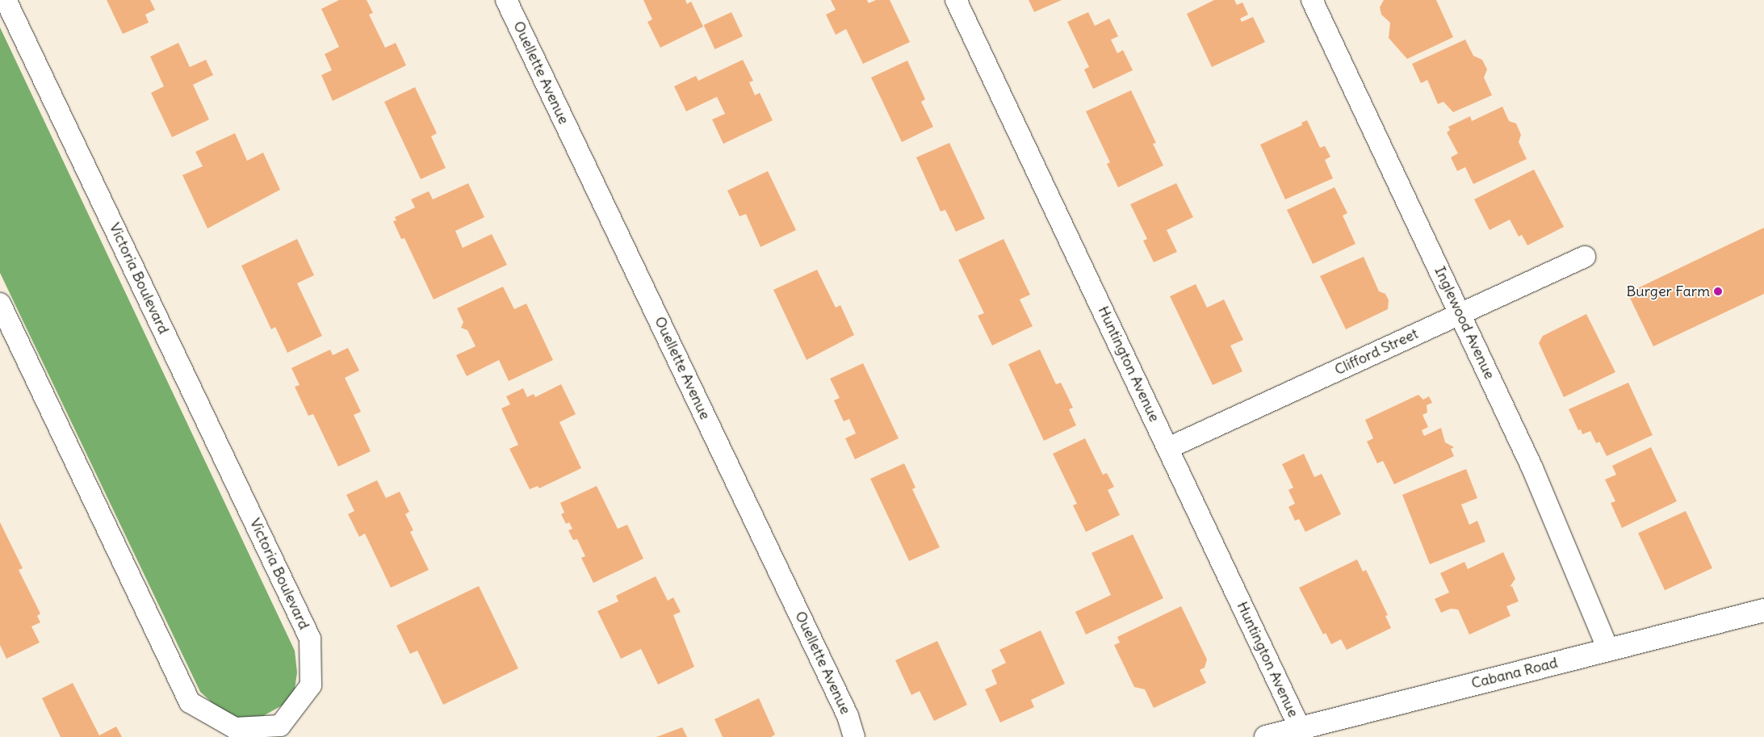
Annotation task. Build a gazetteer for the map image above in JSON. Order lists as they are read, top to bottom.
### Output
{
  "streets": {
    "main road": ["Cabana Road"],
    "street": [
      "Ouellette Avenue",
      "Victoria Boulevard",
      "Inglewood Avenue",
      "Clifford Street",
      "Huntington Avenue"
    ]
  },
  "crossings": [
    ["Inglewood Avenue", "Clifford Street"],
    ["Inglewood Avenue", "Cabana Road"],
    ["Clifford Street", "Huntington Avenue"],
    ["Huntington Avenue", "Cabana Road"]
  ],
  "places": ["Burger Farm"]
}
